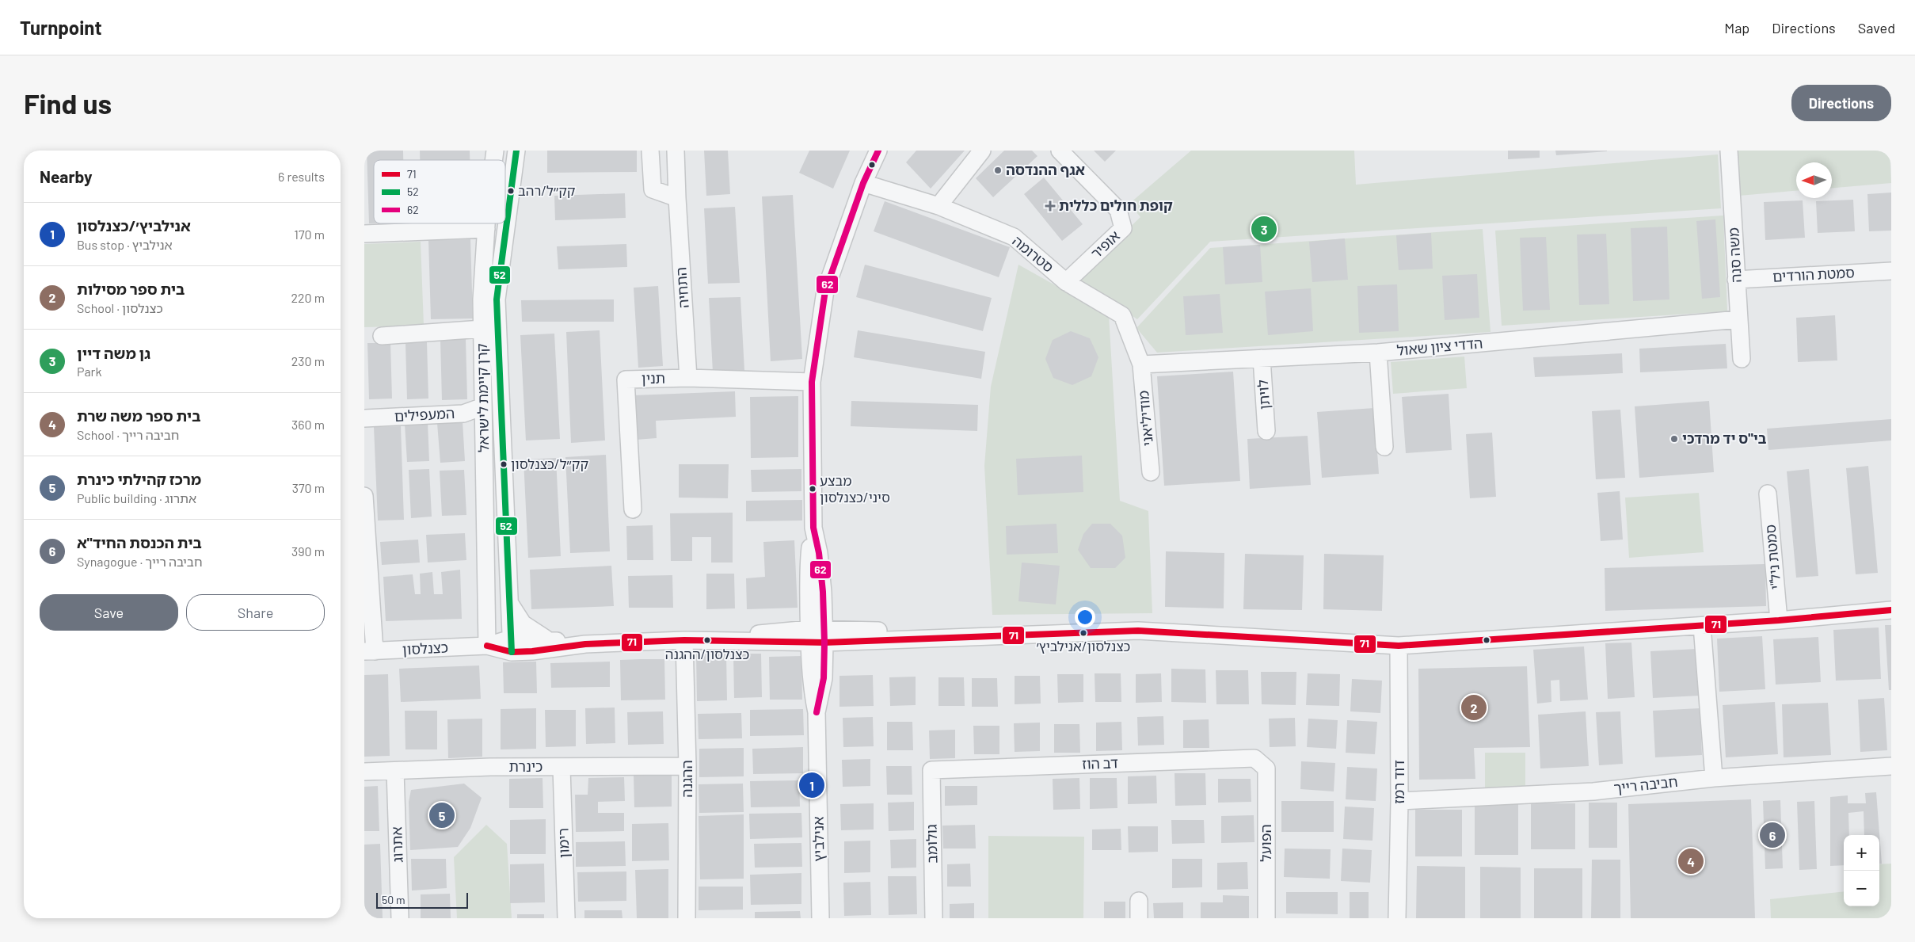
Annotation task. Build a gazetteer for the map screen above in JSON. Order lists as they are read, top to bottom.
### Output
{
  "streets": {
    "street": [
      "אופיר",
      "סטרומה",
      "משה סנה",
      "סמטת הורדים",
      "התחיה",
      "הדדי ציון שאול",
      "תנין",
      "לויתן",
      "קרן קיימת לישראל",
      "המעפילים",
      "מודיליאני",
      "סמטת ניל\"י",
      "כצנלסון",
      "דב הוז",
      "כינרת",
      "ההגנה",
      "דוד רמז",
      "חביבה רייך",
      "אנילביץ",
      "רימון",
      "הפועל",
      "גולומב",
      "אתרוג"
    ]
  },
  "crossings": [
    ["אופיר", "סטרומה"],
    ["סטרומה", "הדדי ציון שאול"],
    ["סטרומה", "מודיליאני"],
    ["סטרומה", "אנילביץ"],
    ["משה סנה", "סמטת הורדים"],
    ["משה סנה", "הדדי ציון שאול"],
    ["התחיה", "תנין"],
    ["הדדי ציון שאול", "לויתן"],
    ["הדדי ציון שאול", "מודיליאני"],
    ["תנין", "אנילביץ"],
    ["קרן קיימת לישראל", "המעפילים"],
    ["קרן קיימת לישראל", "כצנלסון"],
    ["סמטת ניל\"י", "כצנלסון"],
    ["כצנלסון", "ההגנה"],
    ["כצנלסון", "דוד רמז"],
    ["כצנלסון", "אנילביץ"],
    ["דב הוז", "הפועל"],
    ["דב הוז", "גולומב"],
    ["כינרת", "ההגנה"],
    ["כינרת", "רימון"],
    ["כינרת", "אתרוג"],
    ["דוד רמז", "חביבה רייך"]
  ],
  "places": {
    "other": [
      "אגף ההנדסה",
      "קק״ל/רהב",
      "בי\"ס יד מרדכי",
      "קק״ל/כצנלסון",
      "מבצע סיני/כצנלסון",
      "כצנלסון/אנילביץ׳",
      "כצנלסון/ההגנה"
    ],
    "health": ["קופת חולים כללית"]
  },
  "lines": ["transit line 52", "transit line 62", "transit line 71"],
  "legend": ["71", "52", "62"],
  "scale_bar": "50 m",
  "north": "left",
  "page": {
    "header": "Turnpoint",
    "nav": ["Map", "Directions", "Saved"],
    "buttons": [
      "Directions",
      ["Save", "Share"]
    ],
    "title": "Find us",
    "heading": ["Nearby", "6 results"],
    "list": [
      {
        "mark": "1",
        "name": "אנילביץ׳/כצנלסון",
        "note": "Bus stop · אנילביץ",
        "value": "170 m"
      },
      {
        "mark": "2",
        "name": "בית ספר מסילות",
        "note": "School · כצנלסון",
        "value": "220 m"
      },
      {
        "mark": "3",
        "name": "גן משה דיין",
        "note": "Park",
        "value": "230 m"
      },
      {
        "mark": "4",
        "name": "בית ספר משה שרת",
        "note": "School · חביבה רייך",
        "value": "360 m"
      },
      {
        "mark": "5",
        "name": "מרכז קהילתי כינרת",
        "note": "Public building · אתרוג",
        "value": "370 m"
      },
      {
        "mark": "6",
        "name": "בית הכנסת החיד\"א",
        "note": "Synagogue · חביבה רייך",
        "value": "390 m"
      }
    ],
    "pins": [
      "3",
      "2",
      "1",
      "5",
      "6",
      "4"
    ],
    "map_buttons": ["+", "−"],
    "scale": "50 m"
  }
}
